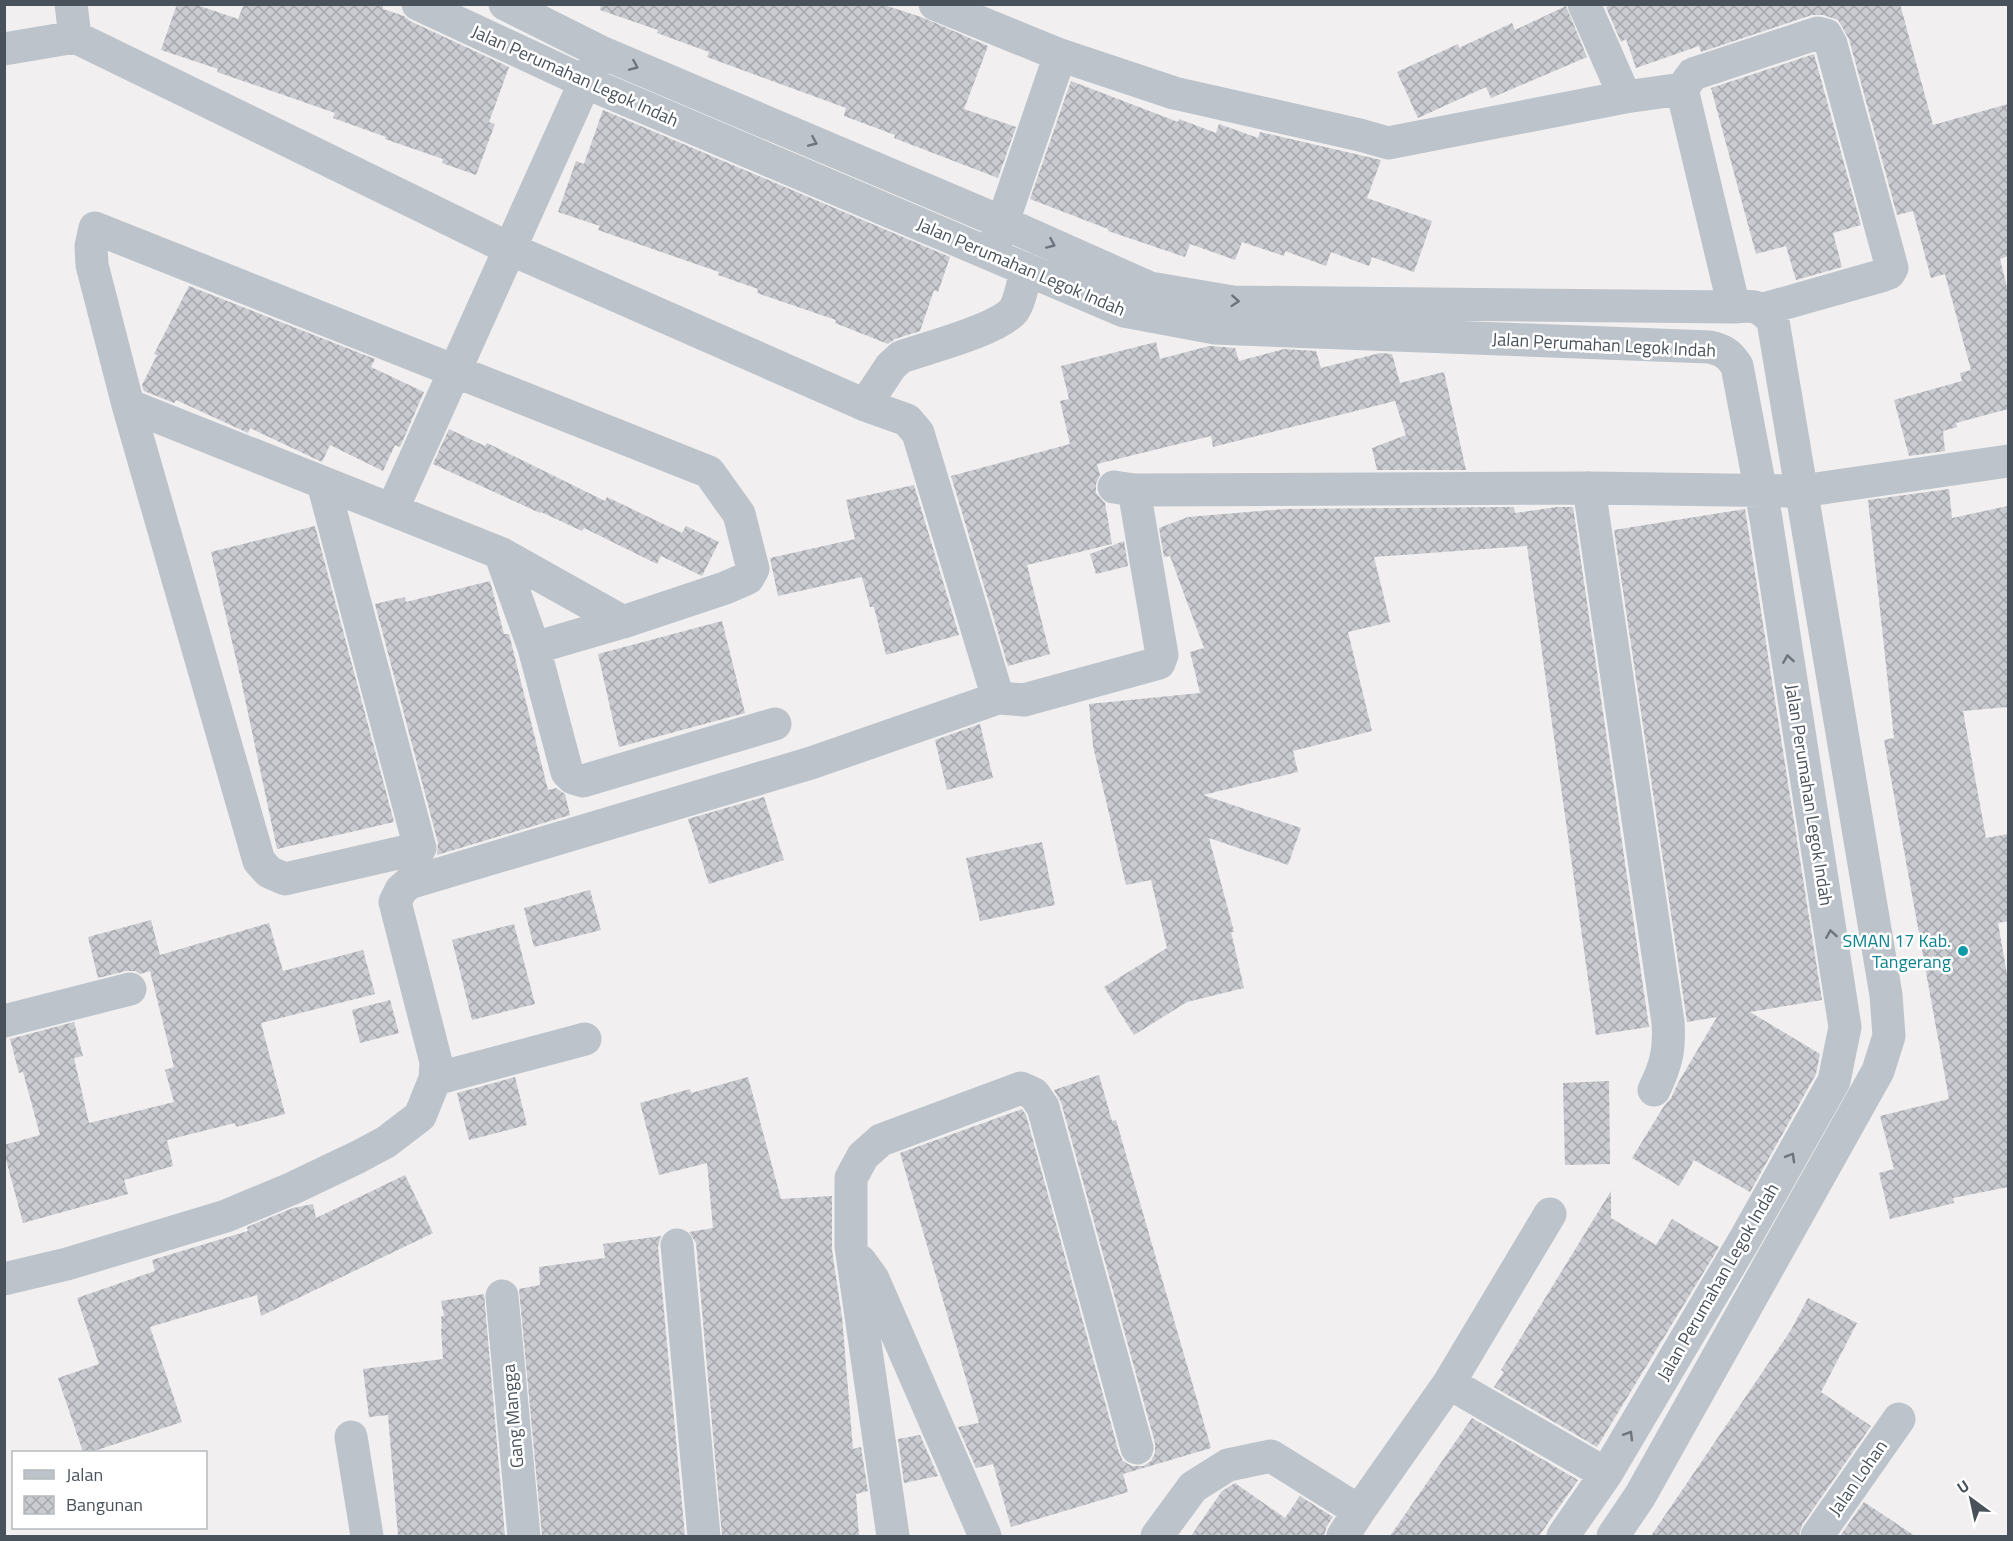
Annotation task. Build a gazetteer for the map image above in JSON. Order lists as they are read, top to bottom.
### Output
{
  "streets": {
    "street": ["Jalan Perumahan Legok Indah", "Gang Mangga", "Jalan Lohan"]
  },
  "places": ["SMAN 17 Kab. Tangerang"],
  "legend": ["Jalan", "Bangunan"],
  "north": "top left"
}
